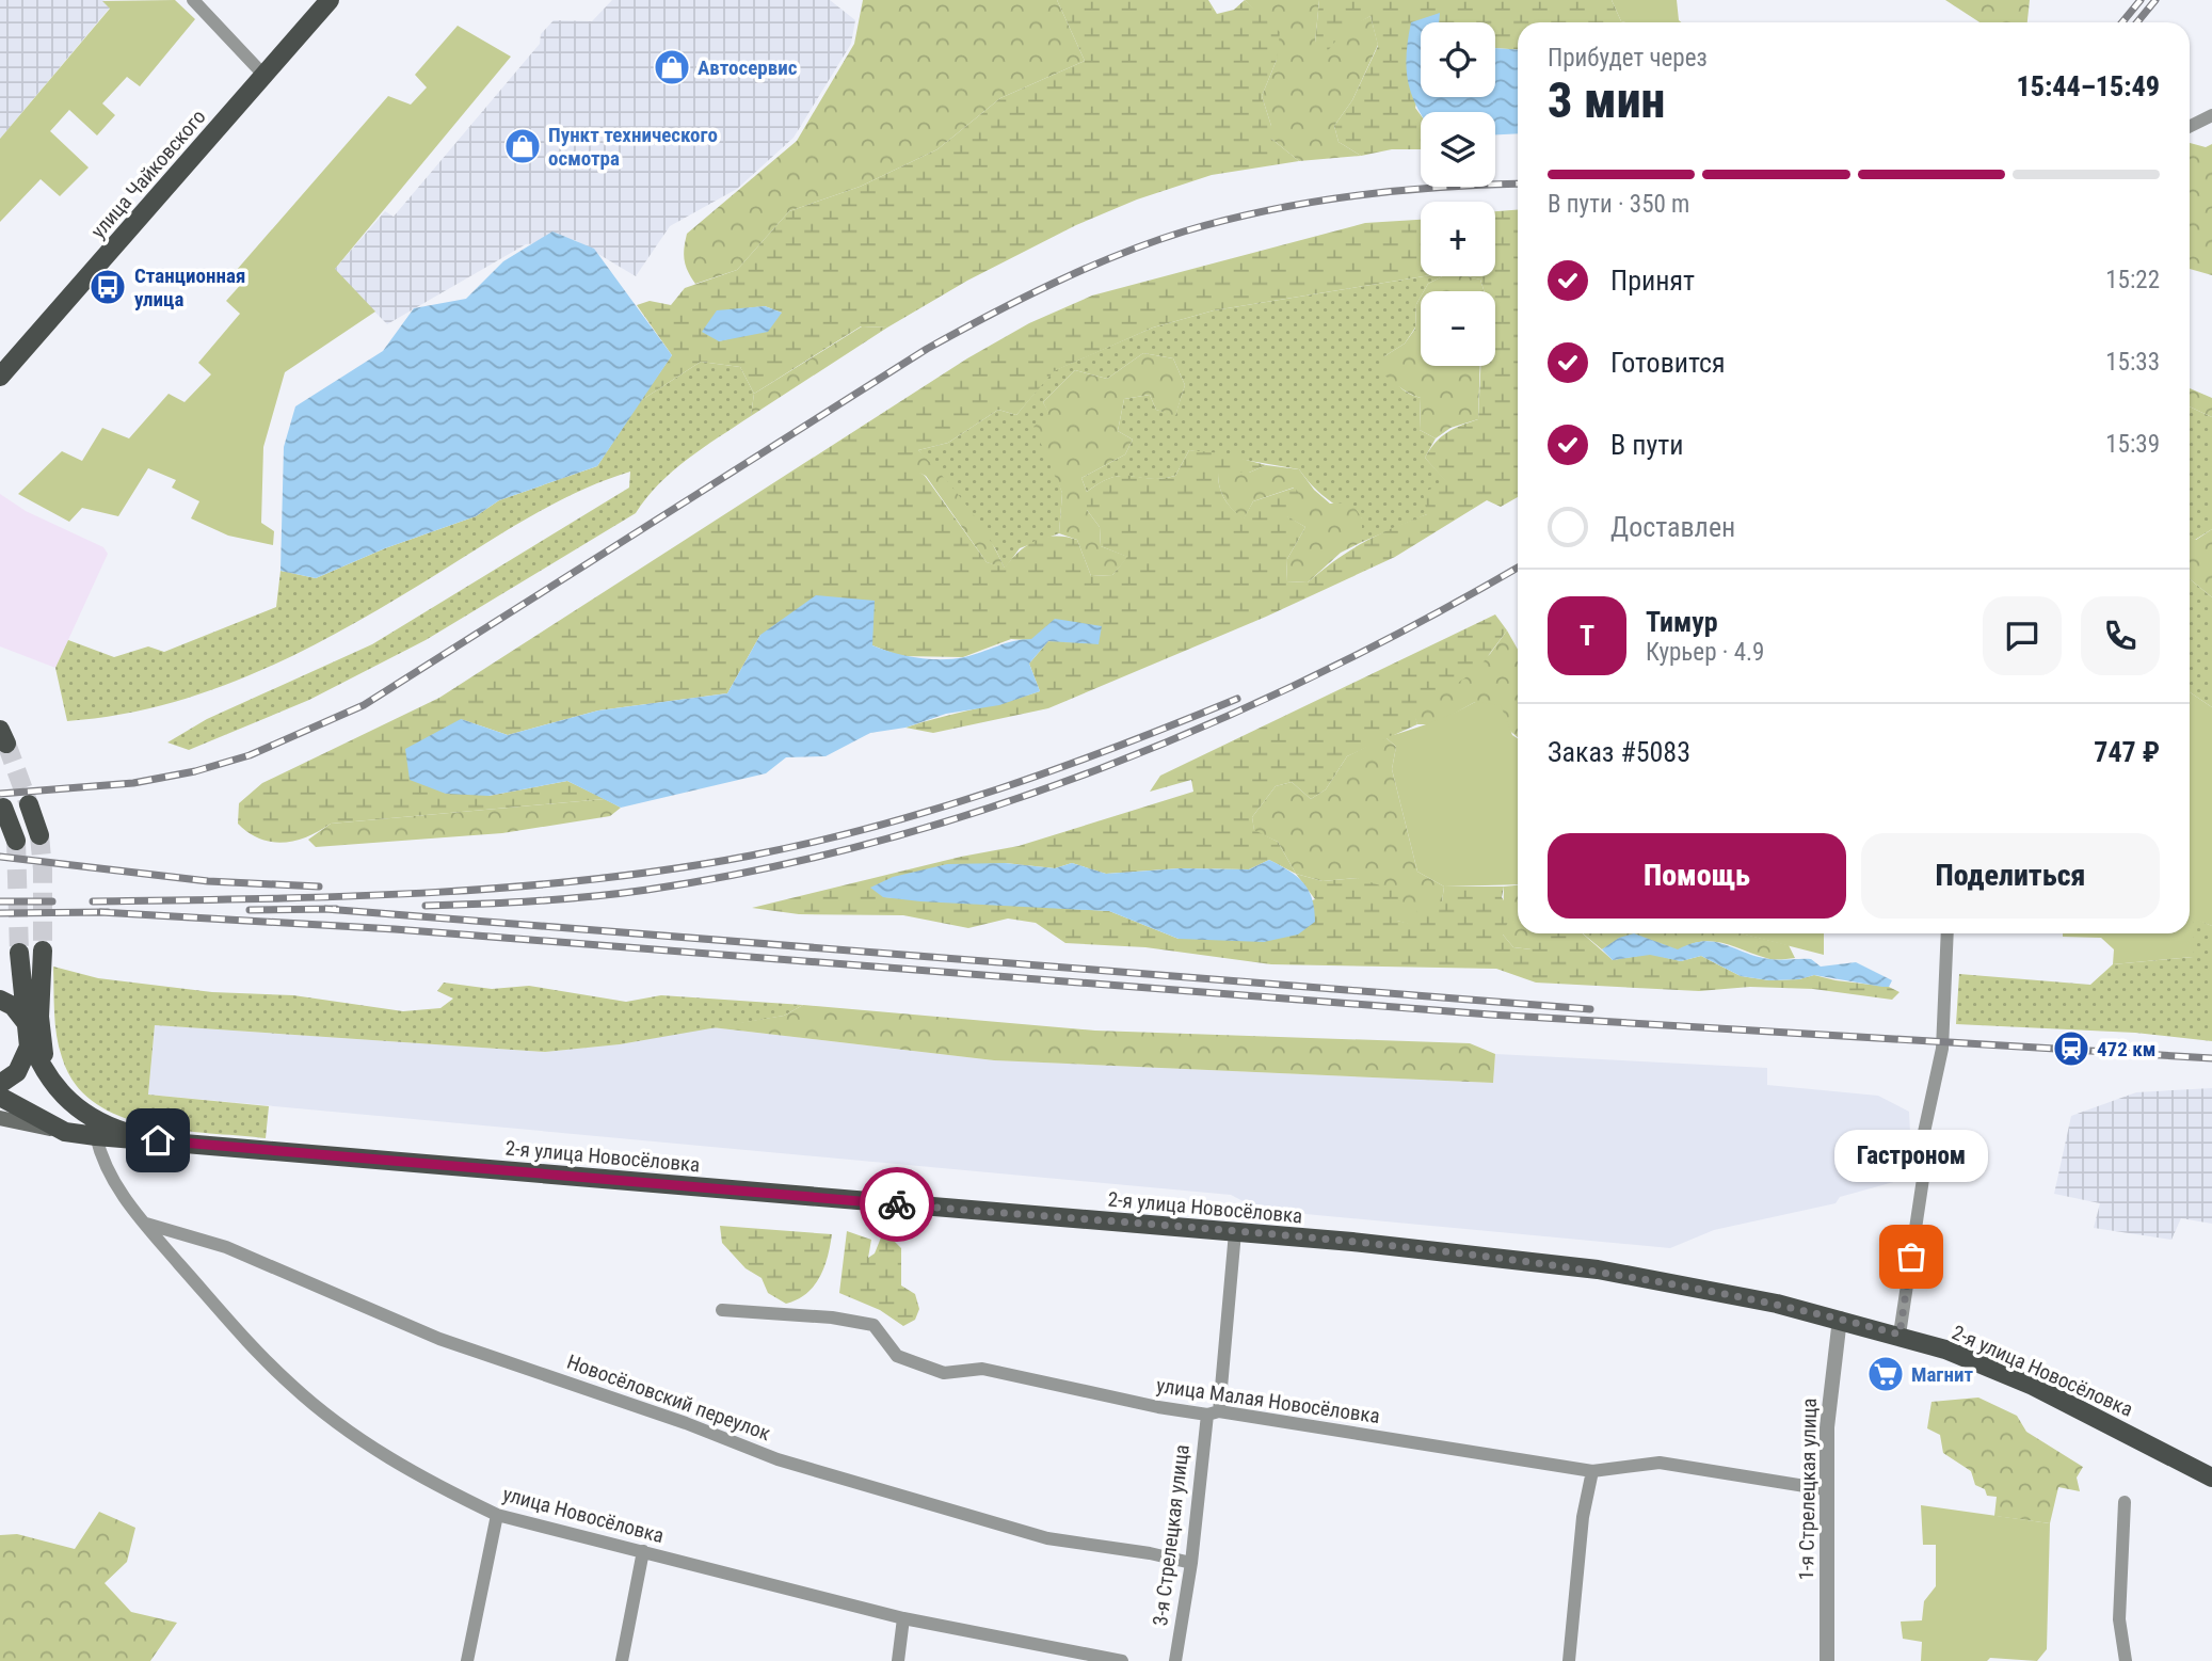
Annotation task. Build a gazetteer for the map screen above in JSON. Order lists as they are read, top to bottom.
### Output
{
  "streets": {
    "main road": ["улица Чайковского", "2-я улица Новосёловка"],
    "street": [
      "Новосёловский переулок",
      "улица Малая Новосёловка",
      "1-я Стрелецкая улица",
      "улица Новосёловка",
      "3-я Стрелецкая улица"
    ]
  },
  "crossings": [
    ["2-я улица Новосёловка", "1-я Стрелецкая улица"],
    ["2-я улица Новосёловка", "улица Новосёловка"],
    ["2-я улица Новосёловка", "3-я Стрелецкая улица"],
    ["Новосёловский переулок", "улица Новосёловка"],
    ["Новосёловский переулок", "3-я Стрелецкая улица"],
    ["улица Малая Новосёловка", "1-я Стрелецкая улица"],
    ["улица Малая Новосёловка", "3-я Стрелецкая улица"]
  ],
  "places": {
    "shop": ["Автосервис", "Пункт технического осмотра"],
    "bus stop": ["Станционная улица"],
    "station": ["472 км"],
    "other": ["Гастроном"],
    "supermarket": ["Магнит"]
  },
  "page": {
    "map_buttons": ["+", "−"],
    "heading": ["3 мин", "Прибудет через", "15:44–15:49"],
    "panel": [
      "Тимур",
      "Курьер · 4.9",
      "Заказ #5083",
      "747 ₽"
    ],
    "bar": "В пути · 350 m",
    "list": [
      ["Принят", "15:22"],
      ["Готовится", "15:33"],
      ["В пути", "15:39"],
      "Доставлен"
    ],
    "round": "Т",
    "buttons": ["Помощь", "Поделиться"],
    "bubble": "Гастроном"
  }
}
